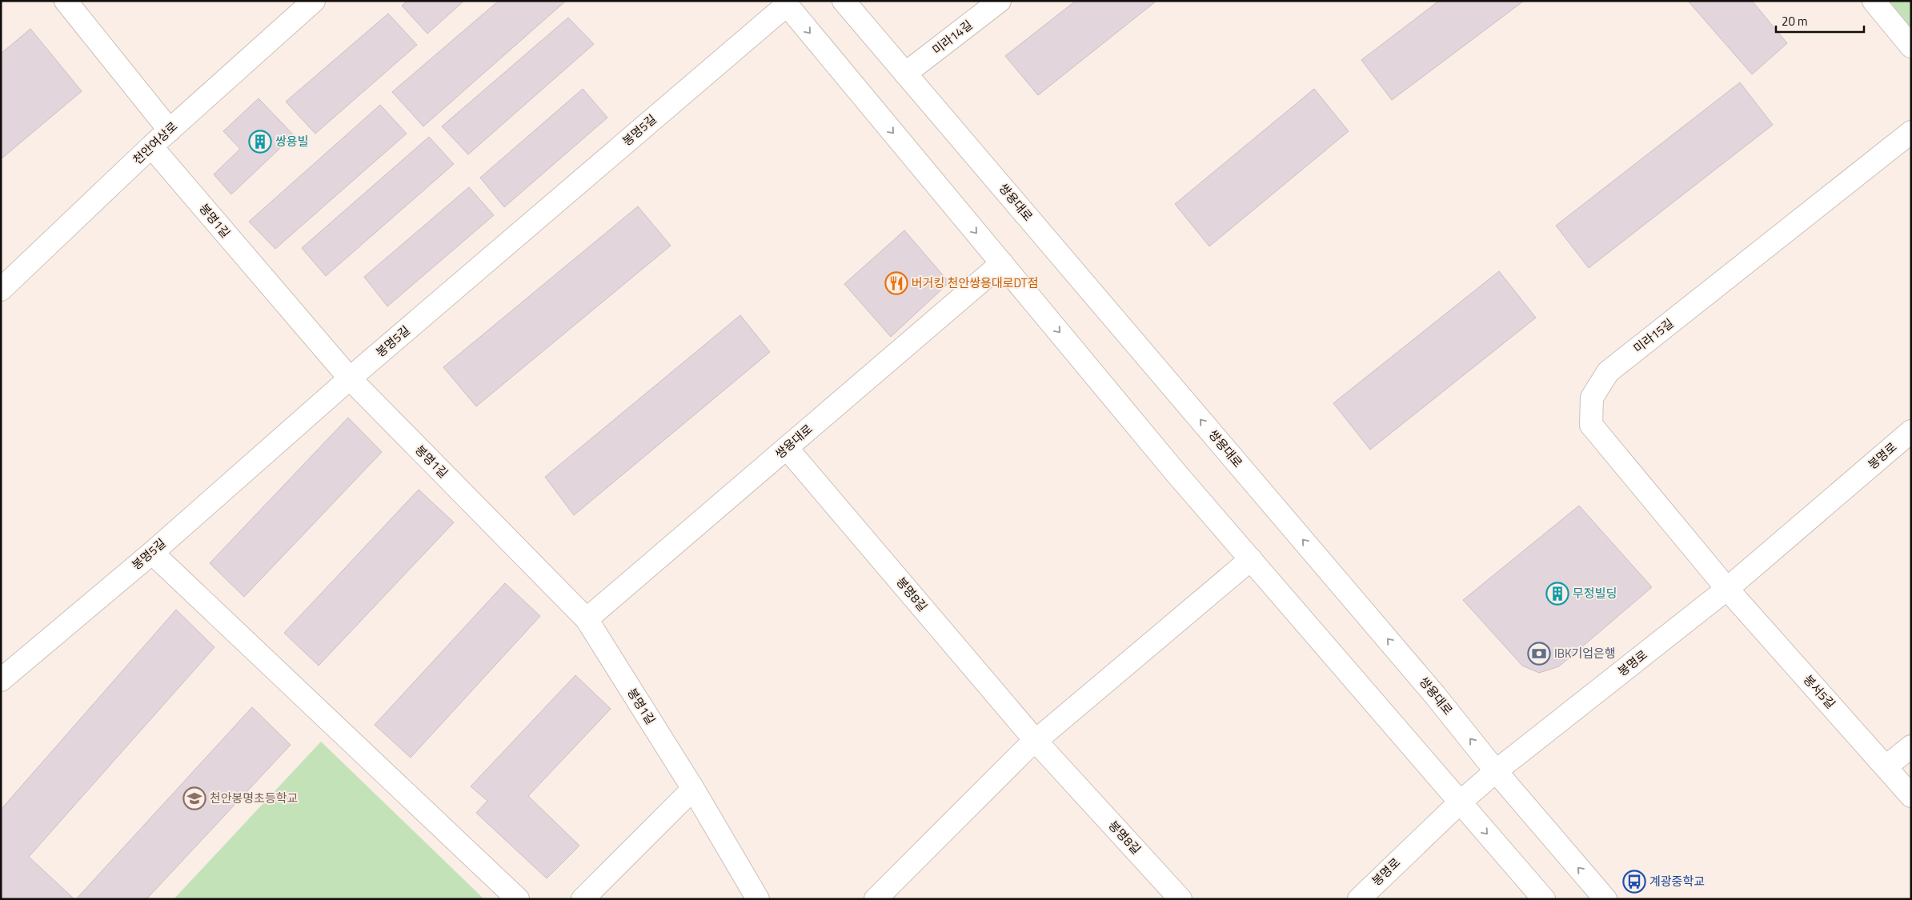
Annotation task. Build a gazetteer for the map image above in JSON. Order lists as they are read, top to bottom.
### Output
{
  "streets": {
    "street": [
      "미라14길",
      "봉명5길",
      "천안여상로",
      "쌍용대로",
      "봉명1길",
      "미라15길",
      "봉명로",
      "봉명8길",
      "봉서5길"
    ]
  },
  "crossings": [
    ["미라14길", "쌍용대로"],
    ["봉명5길", "봉명1길"],
    ["천안여상로", "봉명1길"],
    ["쌍용대로", "봉명1길"],
    ["쌍용대로", "봉명로"],
    ["쌍용대로", "봉명8길"],
    ["미라15길", "봉명로"],
    ["미라15길", "봉서5길"],
    ["봉명로", "봉서5길"]
  ],
  "places": {
    "building": ["쌍용빌", "무정빌딩"],
    "restaurant": ["버거킹 천안쌍용대로DT점"],
    "bank": ["IBK기업은행"],
    "school or university": ["천안봉명초등학교"],
    "bus stop": ["계광중학교"]
  },
  "scale_bar": "20 m"
}
